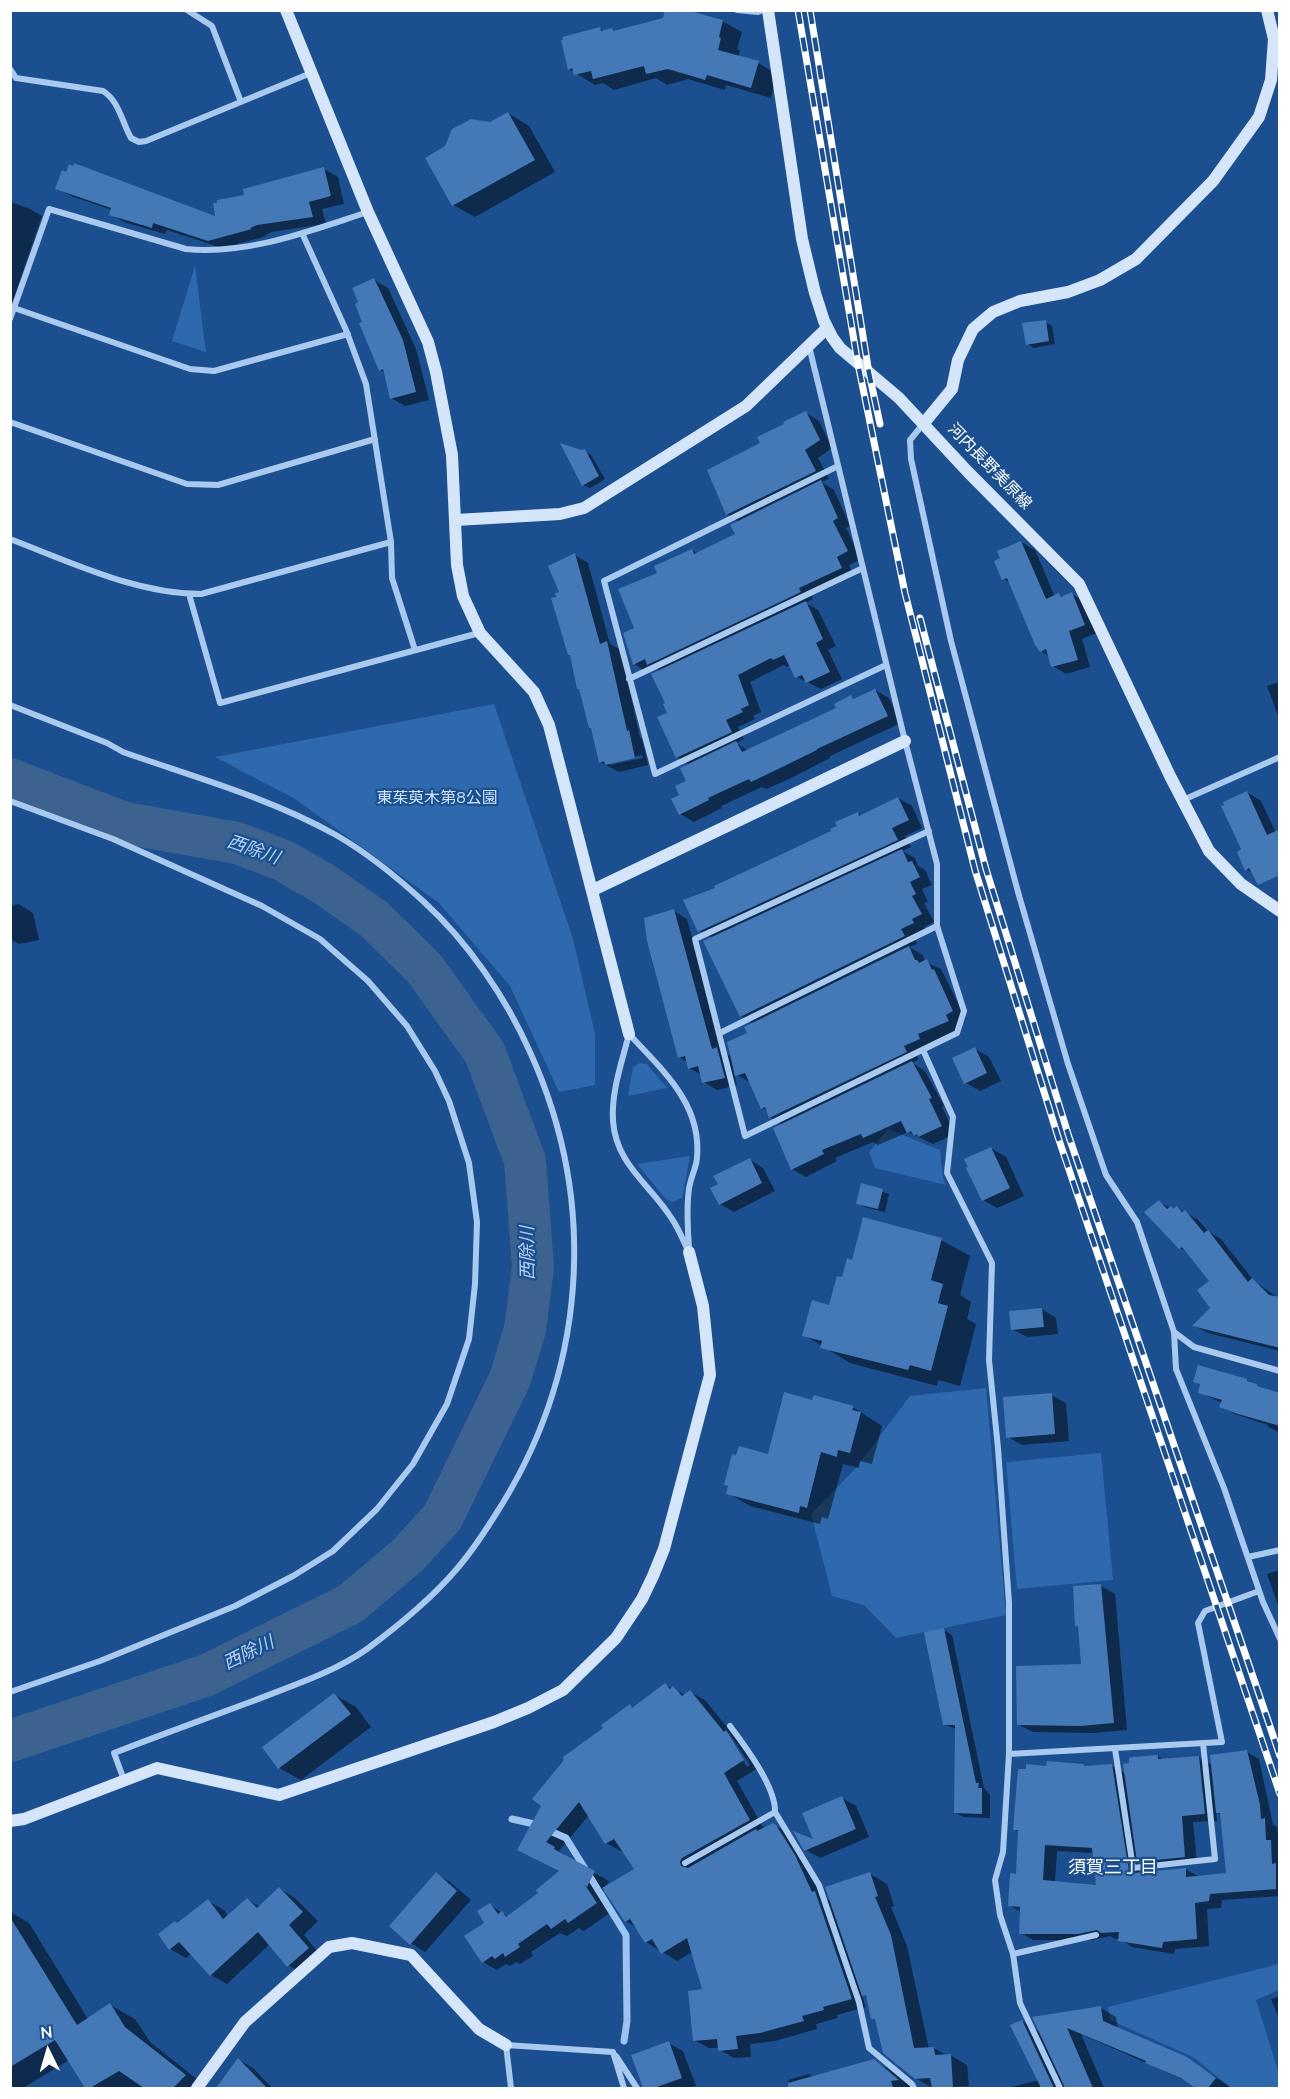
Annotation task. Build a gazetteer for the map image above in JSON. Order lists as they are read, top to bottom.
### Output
{
  "streets": {
    "street": ["河内長野美原線"]
  },
  "districts": ["須賀三丁目"],
  "water": ["西除川"],
  "parks": ["東茱萸木第8公園"],
  "north": "top"
}
